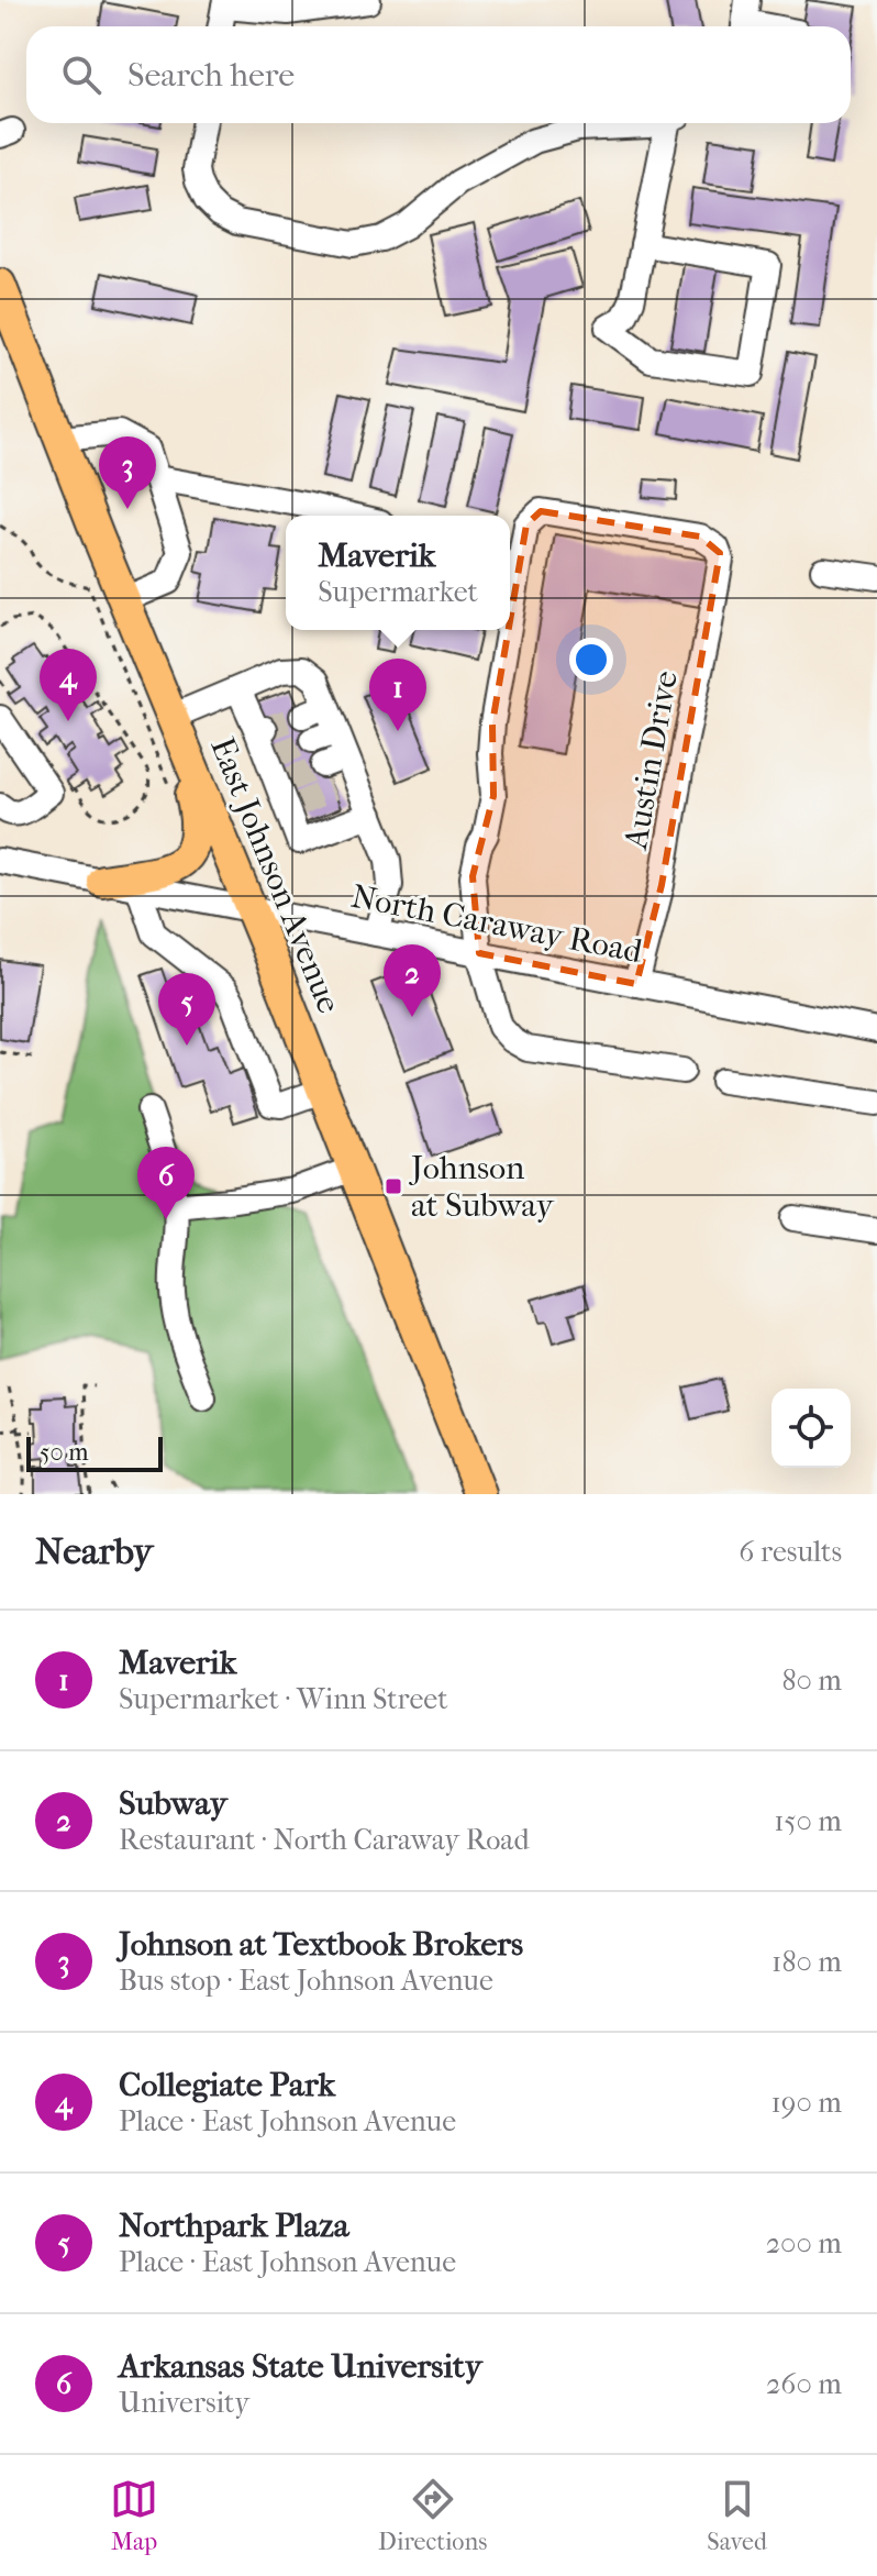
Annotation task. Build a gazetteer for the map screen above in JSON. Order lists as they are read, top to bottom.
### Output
{
  "streets": {
    "main road": ["East Johnson Avenue"],
    "street": ["Austin Drive", "North Caraway Road"]
  },
  "crossings": [
    ["Austin Drive", "North Caraway Road"],
    ["East Johnson Avenue", "North Caraway Road"]
  ],
  "places": {
    "transit": ["Johnson at Subway"]
  },
  "scale_bar": "50 m",
  "page": {
    "search": "Search here",
    "pins": [
      "3",
      "4",
      "1",
      "2",
      "5",
      "6"
    ],
    "popup": ["Maverik", "Supermarket"],
    "scale": "50 m",
    "heading": ["Nearby", "6 results"],
    "list": [
      {
        "mark": "1",
        "name": "Maverik",
        "note": "Supermarket · Winn Street",
        "value": "80 m"
      },
      {
        "mark": "2",
        "name": "Subway",
        "note": "Restaurant · North Caraway Road",
        "value": "150 m"
      },
      {
        "mark": "3",
        "name": "Johnson at Textbook Brokers",
        "note": "Bus stop · East Johnson Avenue",
        "value": "180 m"
      },
      {
        "mark": "4",
        "name": "Collegiate Park",
        "note": "Place · East Johnson Avenue",
        "value": "190 m"
      },
      {
        "mark": "5",
        "name": "Northpark Plaza",
        "note": "Place · East Johnson Avenue",
        "value": "200 m"
      },
      {
        "mark": "6",
        "name": "Arkansas State University",
        "note": "University",
        "value": "260 m"
      }
    ],
    "nav": ["Map", "Directions", "Saved"]
  }
}
